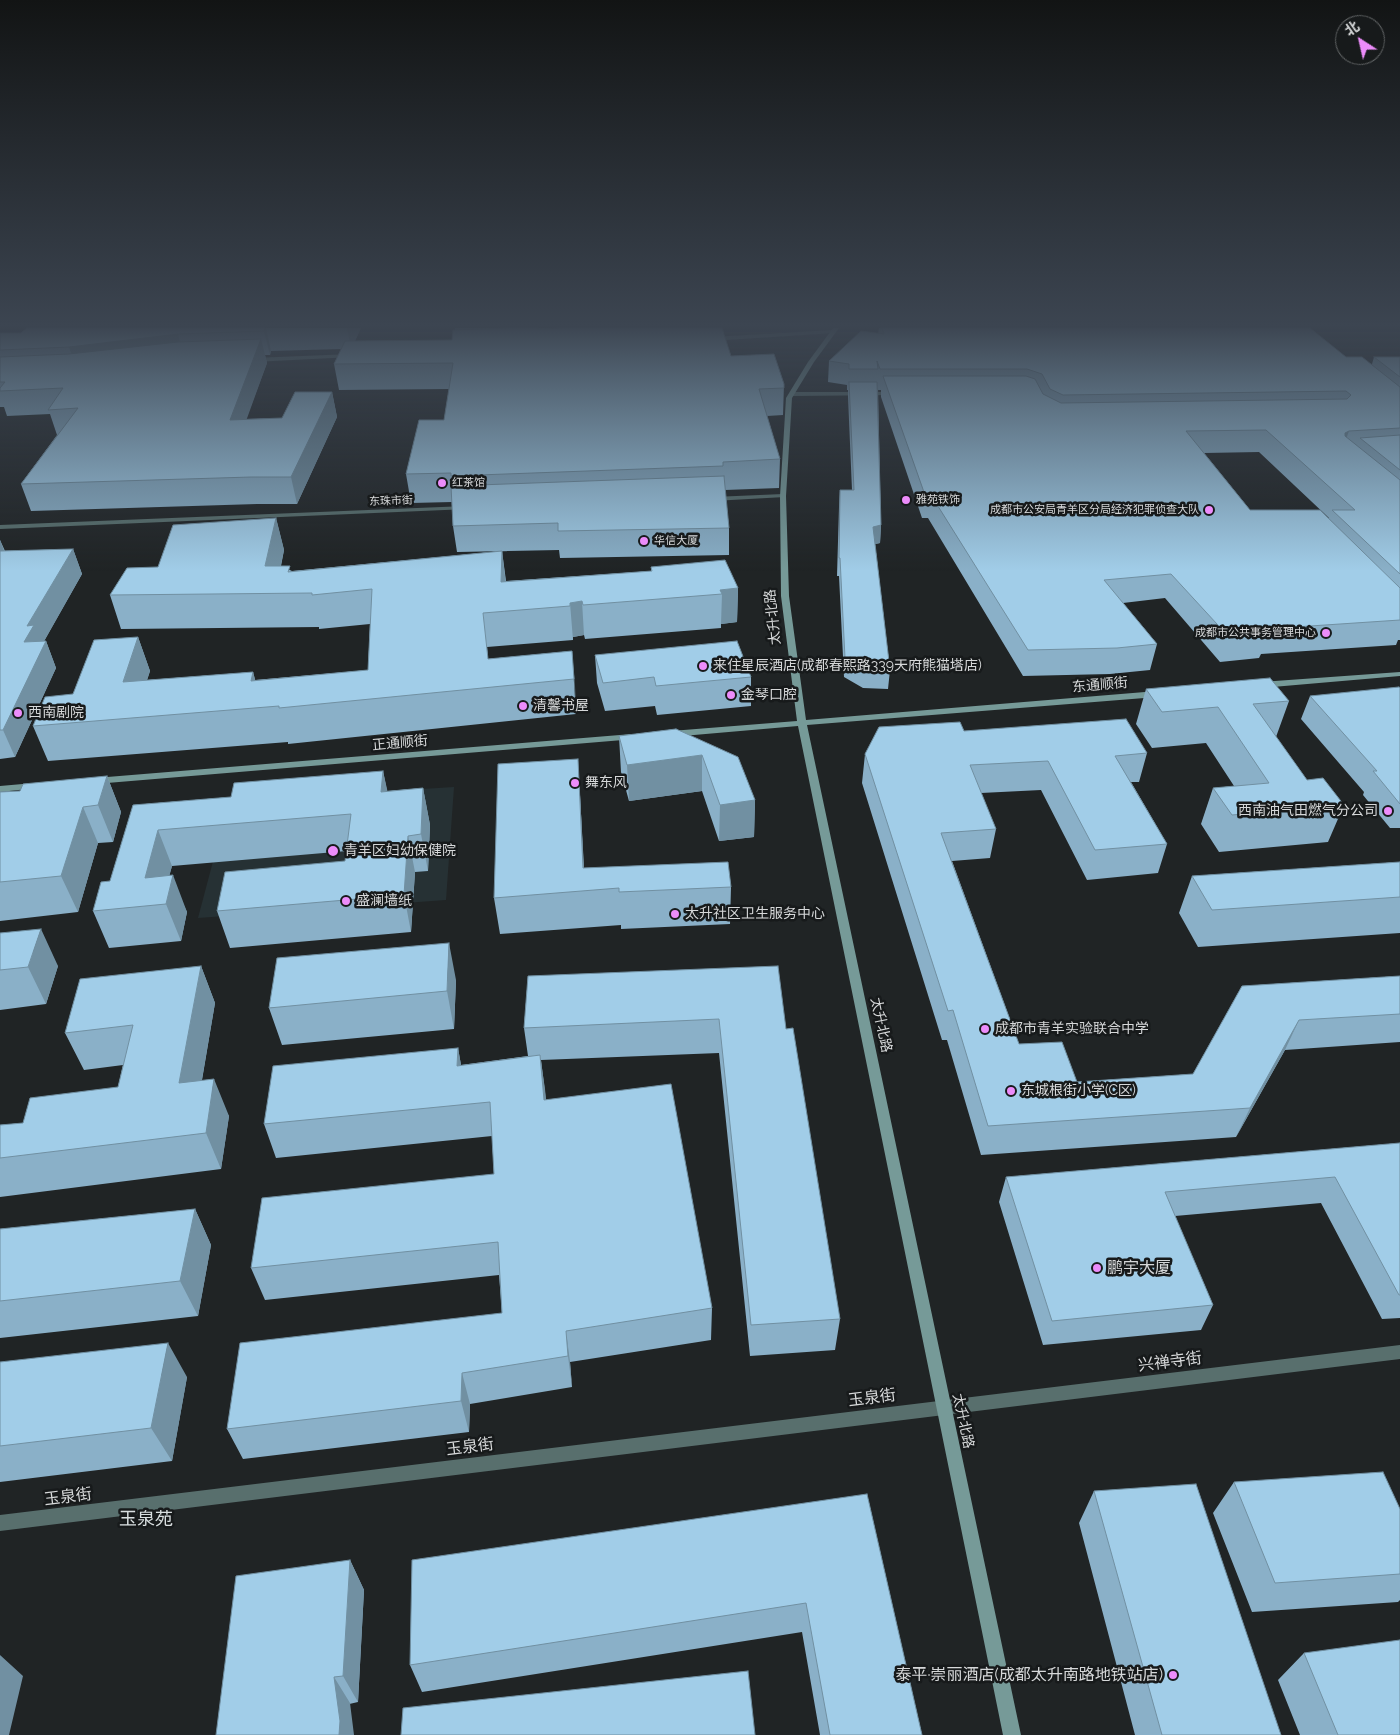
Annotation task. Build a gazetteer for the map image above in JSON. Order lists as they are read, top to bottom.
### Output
{
  "streets": {
    "main road": ["太升北路", "东通顺街", "正通顺街"],
    "street": ["东珠市街", "兴禅寺街", "玉泉街"]
  },
  "crossings": [
    ["太升北路", "东通顺街"],
    ["太升北路", "兴禅寺街"],
    ["太升北路", "玉泉街"],
    ["兴禅寺街", "玉泉街"]
  ],
  "districts": ["玉泉苑"],
  "places": [
    "红茶馆",
    "雅苑铁饰",
    "成都市公安局青羊区分局经济犯罪侦查大队",
    "华信大厦",
    "成都市公共事务管理中心",
    "来住星辰酒店(成都春熙路339天府熊猫塔店)",
    "金琴口腔",
    "清馨书屋",
    "西南剧院",
    "舞东风",
    "西南油气田燃气分公司",
    "青羊区妇幼保健院",
    "盛澜墙纸",
    "太升社区卫生服务中心",
    "成都市青羊实验联合中学",
    "东城根街小学(C区)",
    "鹏宇大厦",
    "泰平·崇丽酒店(成都太升南路地铁站店)"
  ],
  "north": "top left"
}
